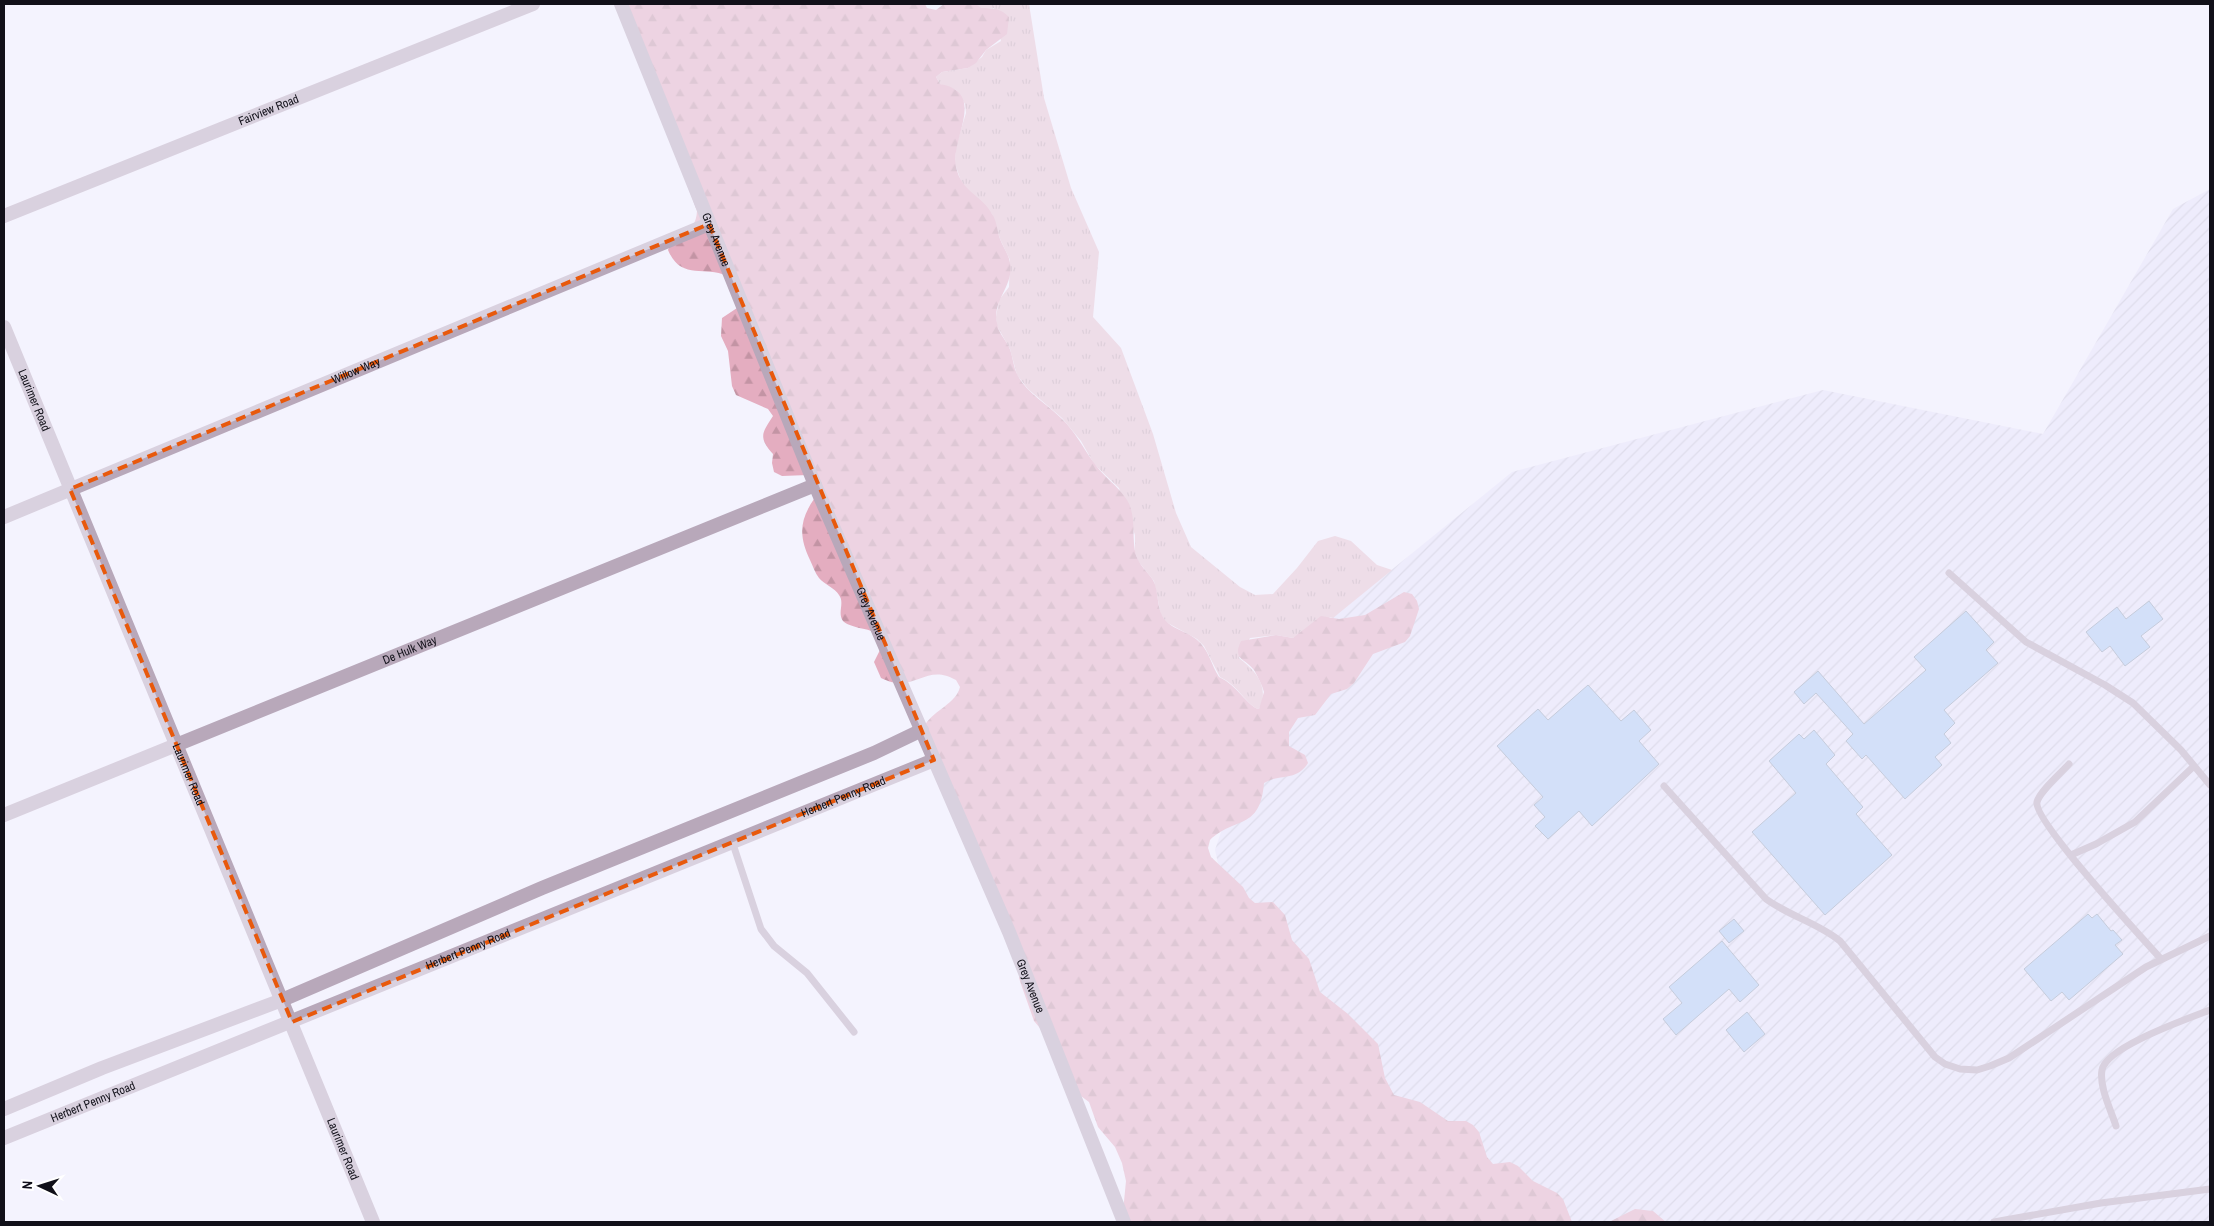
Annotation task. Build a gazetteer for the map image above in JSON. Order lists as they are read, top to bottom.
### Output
{
  "streets": {
    "street": [
      "Fairview Road",
      "Grey Avenue",
      "Willow Way",
      "Laurimer Road",
      "De Hulk Way",
      "Herbert Penny Road"
    ]
  },
  "crossings": [
    ["Grey Avenue", "Willow Way"],
    ["Grey Avenue", "De Hulk Way"],
    ["Grey Avenue", "Herbert Penny Road"],
    ["Willow Way", "Laurimer Road"],
    ["Laurimer Road", "De Hulk Way"],
    ["Laurimer Road", "Herbert Penny Road"]
  ],
  "north": "left"
}
